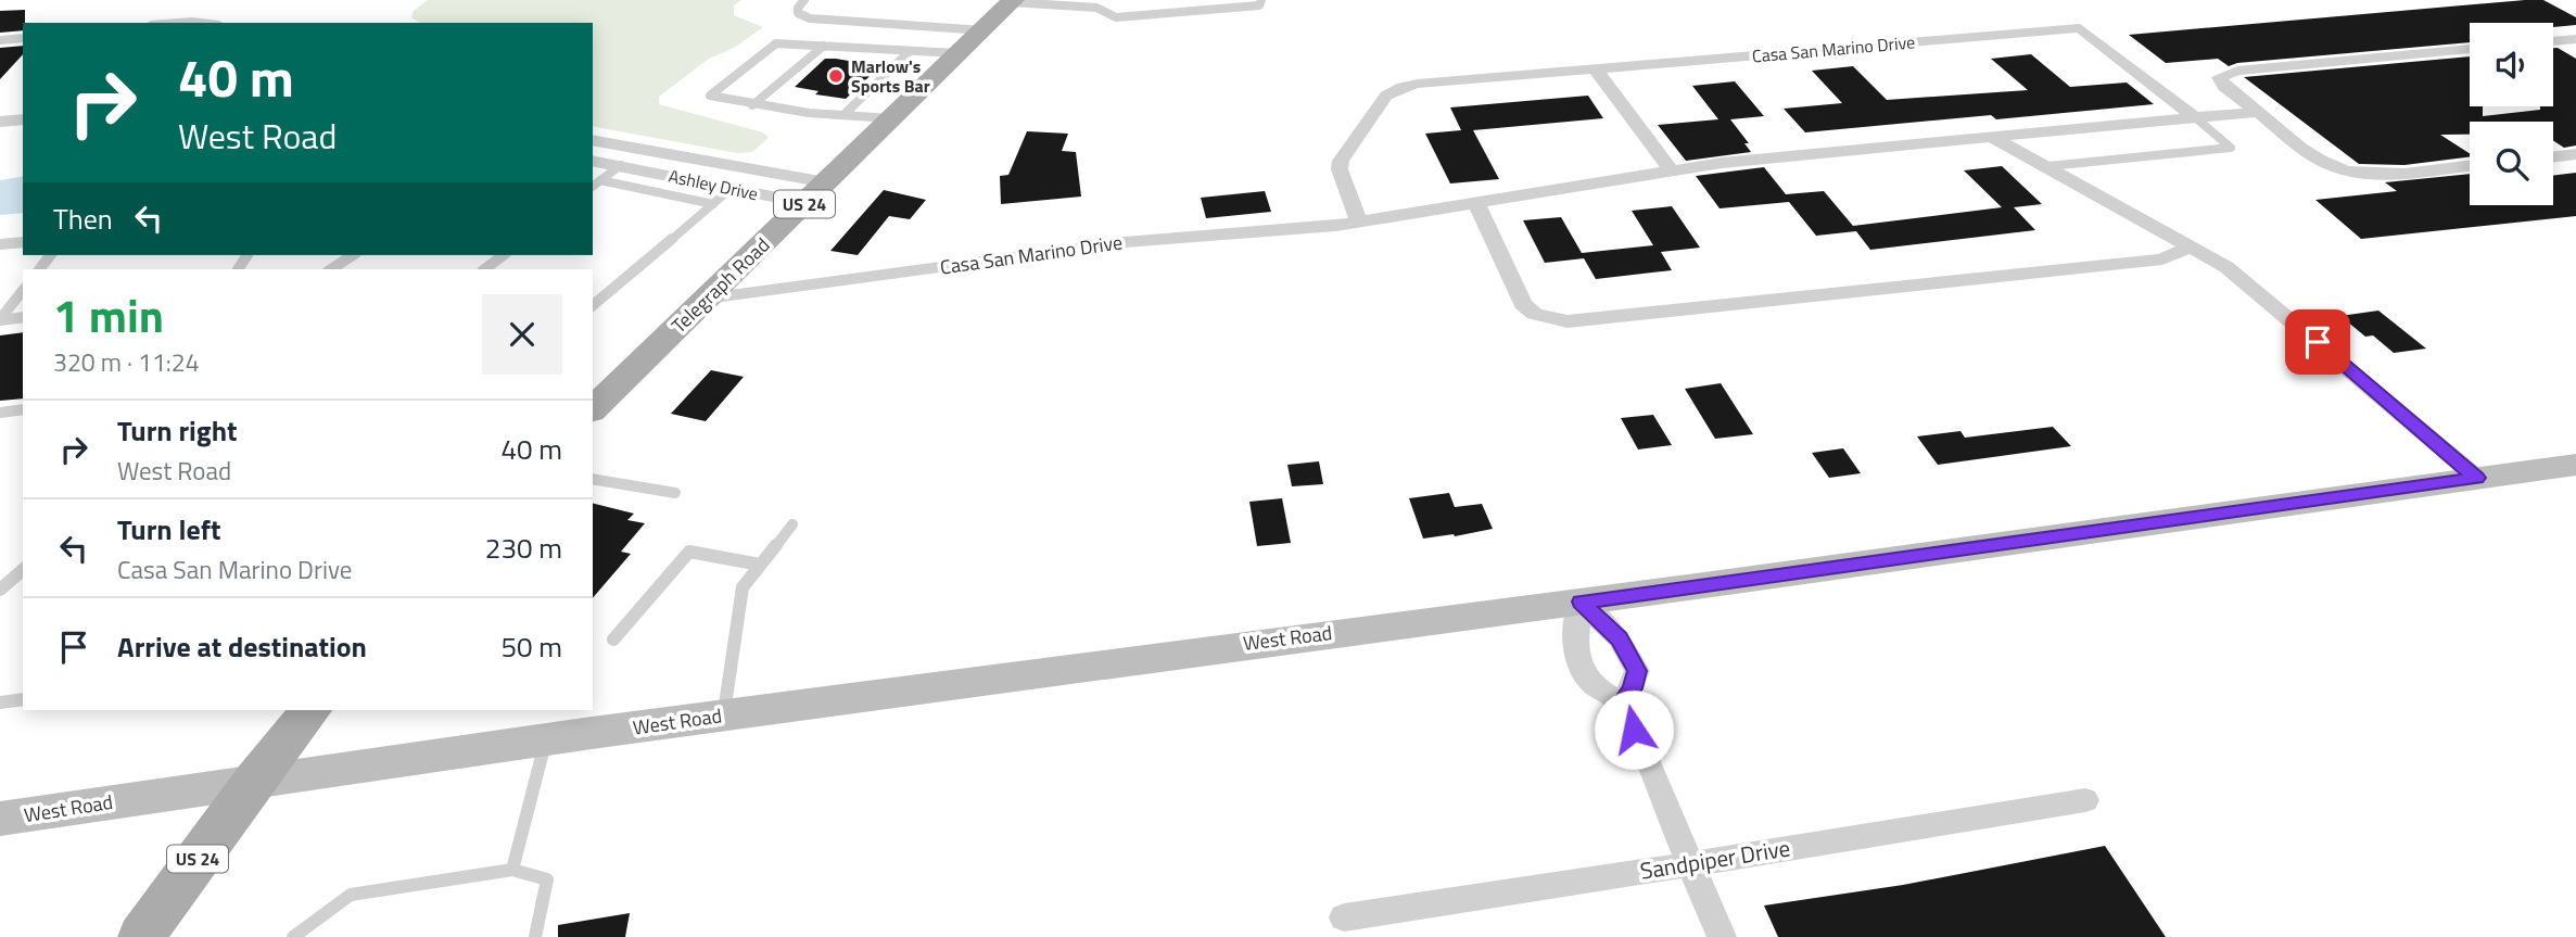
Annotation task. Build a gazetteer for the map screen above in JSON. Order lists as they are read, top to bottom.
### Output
{
  "streets": {
    "main road": ["US 24", "Telegraph Road"],
    "street": [
      "Casa San Marino Drive",
      "Ashley Drive",
      "West Road",
      "Sandpiper Drive"
    ]
  },
  "crossings": [
    ["Casa San Marino Drive", "Telegraph Road"],
    ["Ashley Drive", "Telegraph Road"],
    ["US 24", "West Road"]
  ],
  "places": ["Marlow's Sports Bar"],
  "page": {
    "turn": ["40 m", "West Road"],
    "then": "Then",
    "heading": ["1 min", "320 m · 11:24"],
    "list": [
      {
        "name": "Turn right",
        "note": "West Road",
        "value": "40 m"
      },
      {
        "name": "Turn left",
        "note": "Casa San Marino Drive",
        "value": "230 m"
      },
      {
        "name": "Arrive at destination",
        "value": "50 m"
      }
    ]
  }
}
